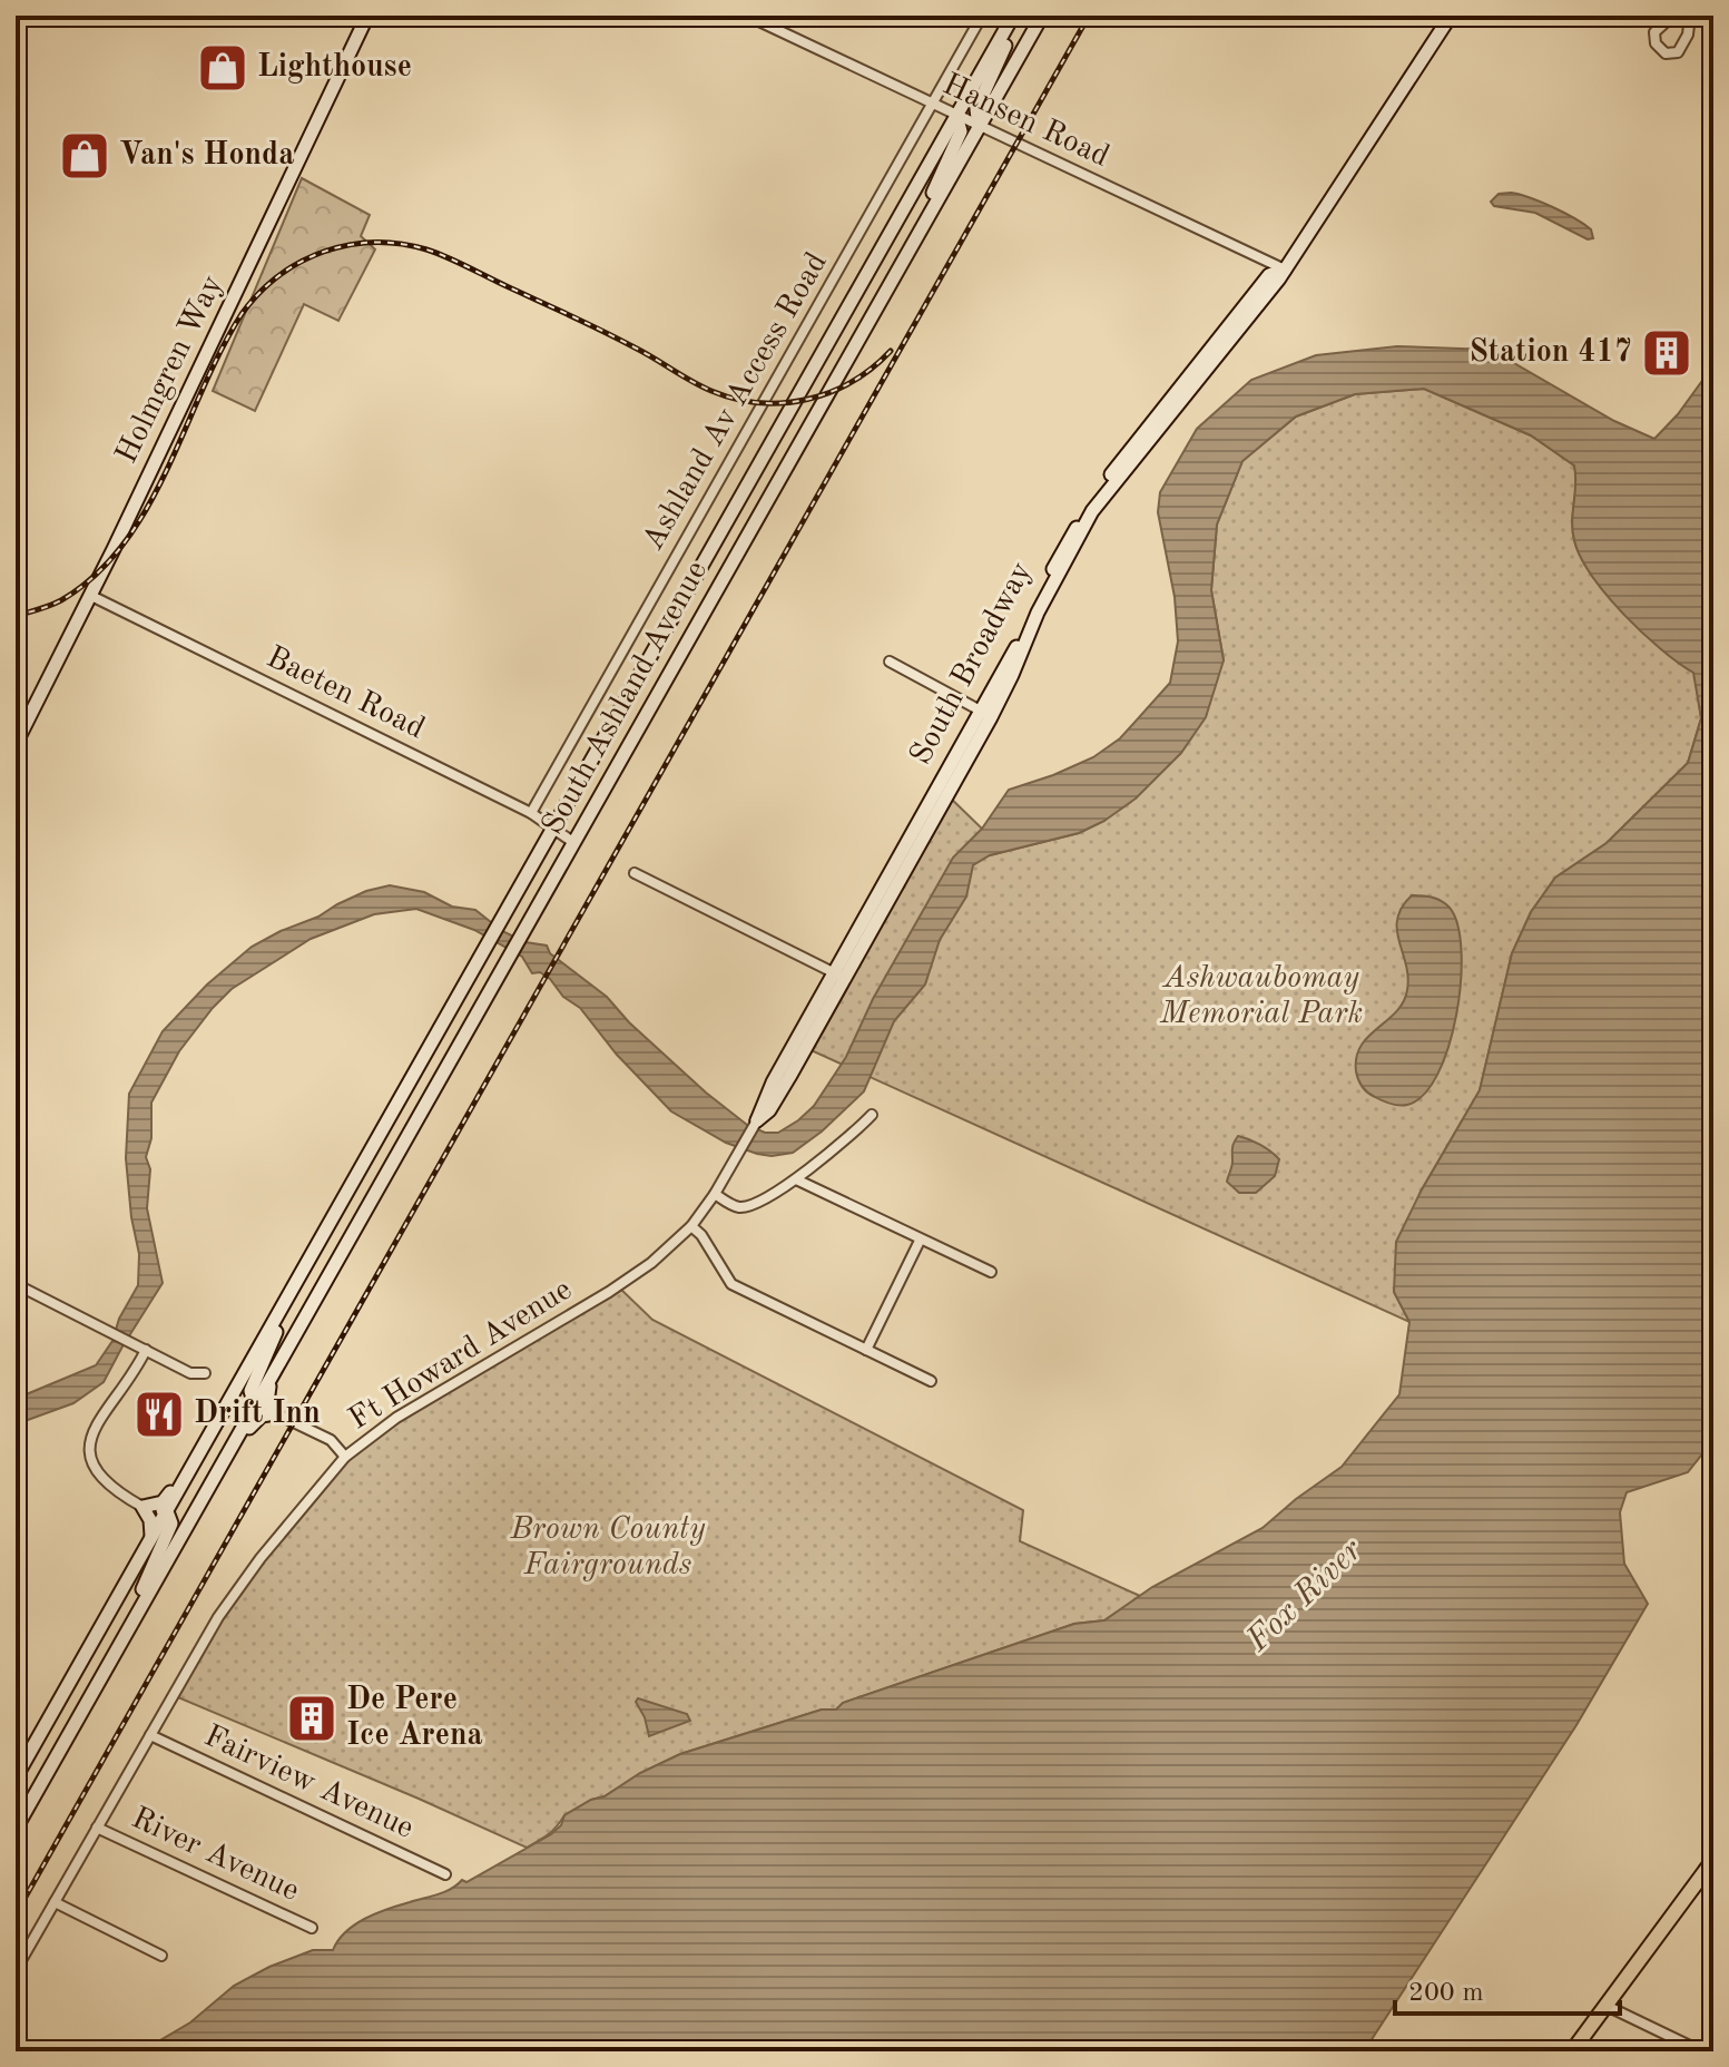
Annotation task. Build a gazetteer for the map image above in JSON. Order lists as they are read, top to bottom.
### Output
{
  "streets": {
    "main road": ["Holmgren Way", "South Broadway", "South Ashland Avenue"],
    "street": [
      "Hansen Road",
      "Ashland Av Access Road",
      "Baeten Road",
      "Ft Howard Avenue",
      "Fairview Avenue",
      "River Avenue"
    ]
  },
  "crossings": [
    ["Hansen Road", "Ashland Av Access Road"],
    ["Hansen Road", "South Broadway"],
    ["Hansen Road", "South Ashland Avenue"],
    ["Holmgren Way", "Baeten Road"],
    ["Ashland Av Access Road", "Baeten Road"],
    ["South Broadway", "Ft Howard Avenue"],
    ["Baeten Road", "South Ashland Avenue"],
    ["Ft Howard Avenue", "Fairview Avenue"],
    ["Ft Howard Avenue", "River Avenue"]
  ],
  "water": ["Fox River"],
  "parks": ["Ashwaubomay Memorial Park", "Brown County Fairgrounds"],
  "places": {
    "shop": ["Lighthouse", "Van's Honda"],
    "building": ["Station 417", "De Pere Ice Arena"],
    "restaurant": ["Drift Inn"]
  },
  "scale_bar": "200 m"
}
